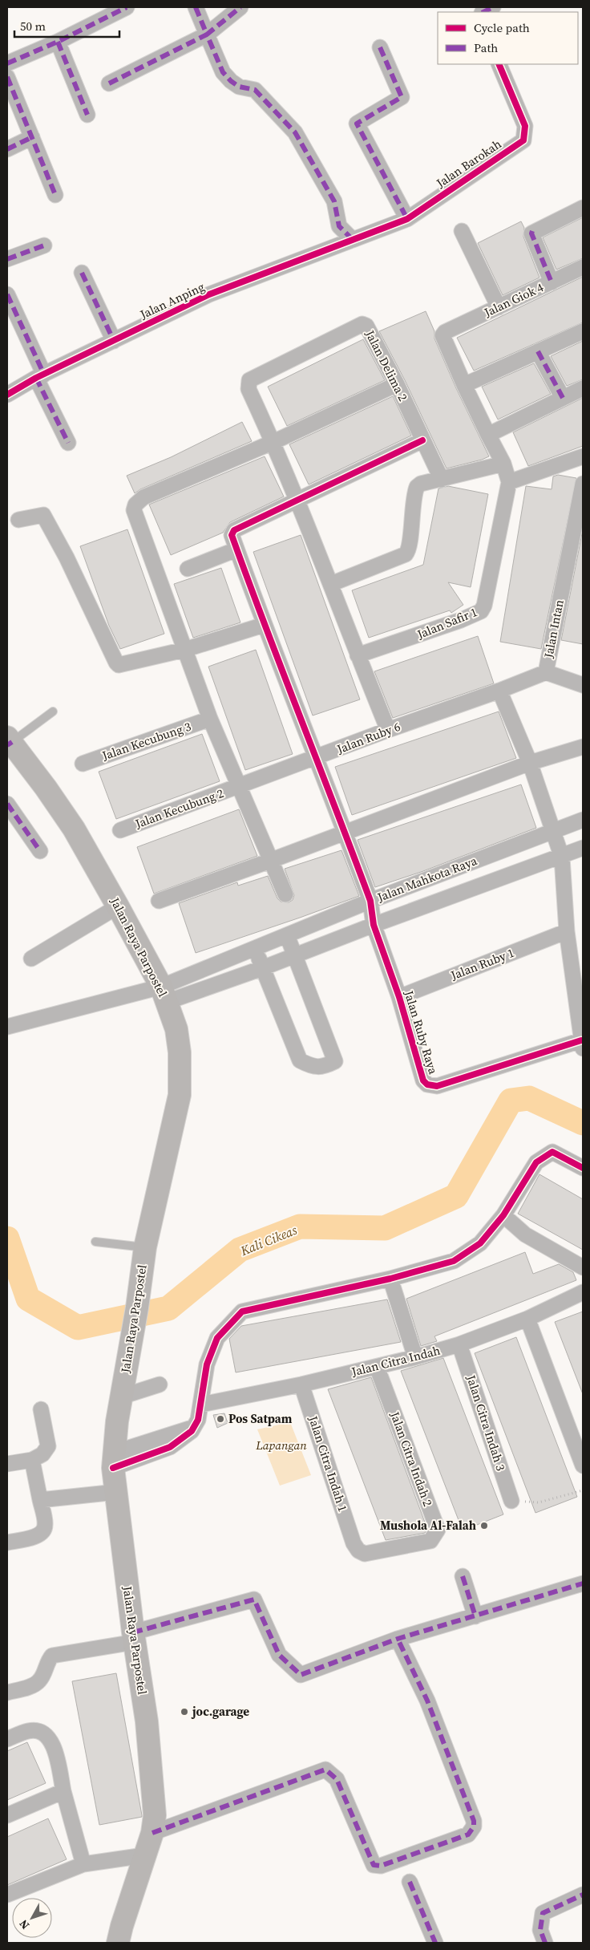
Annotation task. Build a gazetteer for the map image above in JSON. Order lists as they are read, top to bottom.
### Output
{
  "streets": {
    "main road": ["Jalan Raya Parpostel"],
    "street": [
      "Jalan Barokah",
      "Jalan Giok 4",
      "Jalan Anping",
      "Jalan Delima 2",
      "Jalan Safir 1",
      "Jalan Intan",
      "Jalan Ruby 6",
      "Jalan Kecubung 3",
      "Jalan Kecubung 2",
      "Jalan Mahkota Raya",
      "Jalan Ruby 1",
      "Jalan Ruby Raya",
      "Jalan Citra Indah",
      "Jalan Citra Indah 3",
      "Jalan Citra Indah 2",
      "Jalan Citra Indah 1"
    ]
  },
  "crossings": [
    ["Jalan Barokah", "Jalan Anping"],
    ["Jalan Intan", "Jalan Ruby 6"],
    ["Jalan Ruby 6", "Jalan Kecubung 2"],
    ["Jalan Ruby 6", "Jalan Ruby Raya"],
    ["Jalan Mahkota Raya", "Jalan Raya Parpostel"],
    ["Jalan Mahkota Raya", "Jalan Ruby Raya"],
    ["Jalan Ruby 1", "Jalan Ruby Raya"],
    ["Jalan Citra Indah", "Jalan Citra Indah 3"],
    ["Jalan Citra Indah", "Jalan Citra Indah 2"],
    ["Jalan Citra Indah", "Jalan Citra Indah 1"],
    ["Jalan Citra Indah 2", "Jalan Citra Indah 1"]
  ],
  "water": ["Kali Cikeas"],
  "parks": ["Lapangan"],
  "places": ["Pos Satpam", "Mushola Al-Falah", "joc.garage"],
  "legend": ["Cycle path", "Path"],
  "scale_bar": "50 m",
  "north": "bottom left"
}
